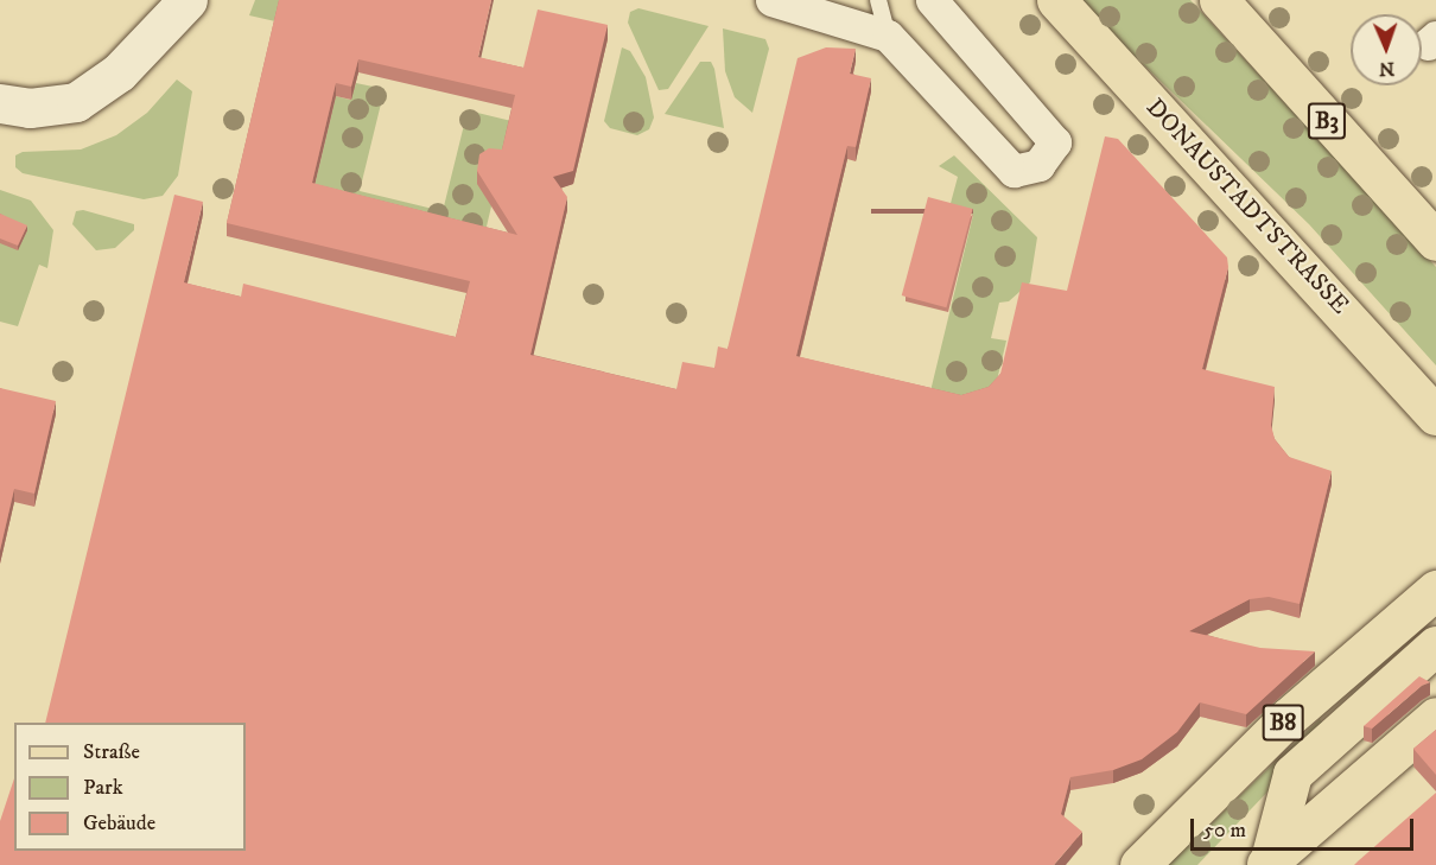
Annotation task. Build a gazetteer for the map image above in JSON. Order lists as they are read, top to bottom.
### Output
{
  "streets": {
    "main road": ["B3", "DONAUSTADTSTRASSE", "B8"]
  },
  "legend": ["Straße", "Park", "Gebäude"],
  "scale_bar": "50 m",
  "north": "bottom"
}
